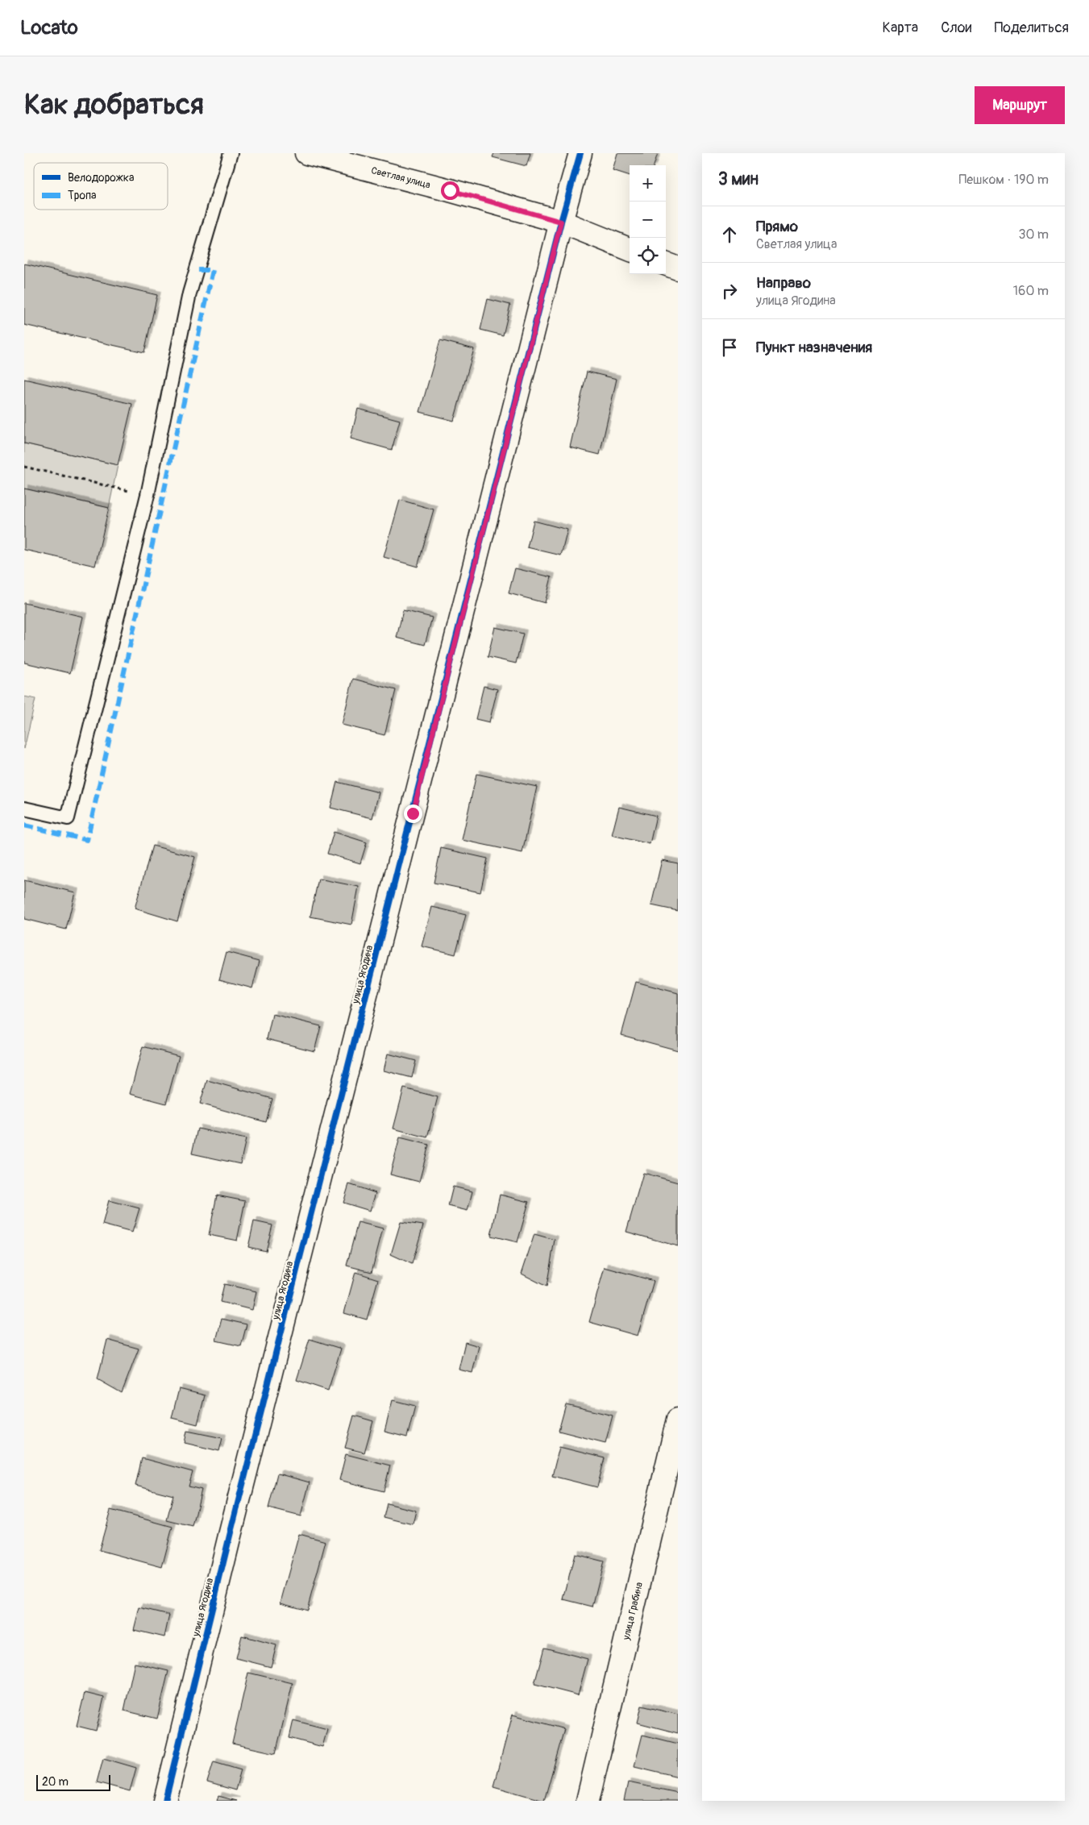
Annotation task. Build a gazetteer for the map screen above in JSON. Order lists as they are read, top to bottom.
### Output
{
  "streets": {
    "street": ["Светлая улица", "улица Ягодина", "улица Грабина"]
  },
  "crossings": [
    ["Светлая улица", "улица Ягодина"]
  ],
  "legend": ["Велодорожка", "Тропа"],
  "scale_bar": "20 m",
  "page": {
    "header": "Locato",
    "nav": ["Карта", "Слои", "Поделиться"],
    "buttons": "Маршрут",
    "title": "Как добраться",
    "heading": ["3 мин", "Пешком · 190 m"],
    "map_buttons": ["+", "−"],
    "list": [
      ["Прямо", "Светлая улица", "30 m"],
      ["Направо", "улица Ягодина", "160 m"],
      "Пункт назначения"
    ],
    "scale": "20 m"
  }
}
